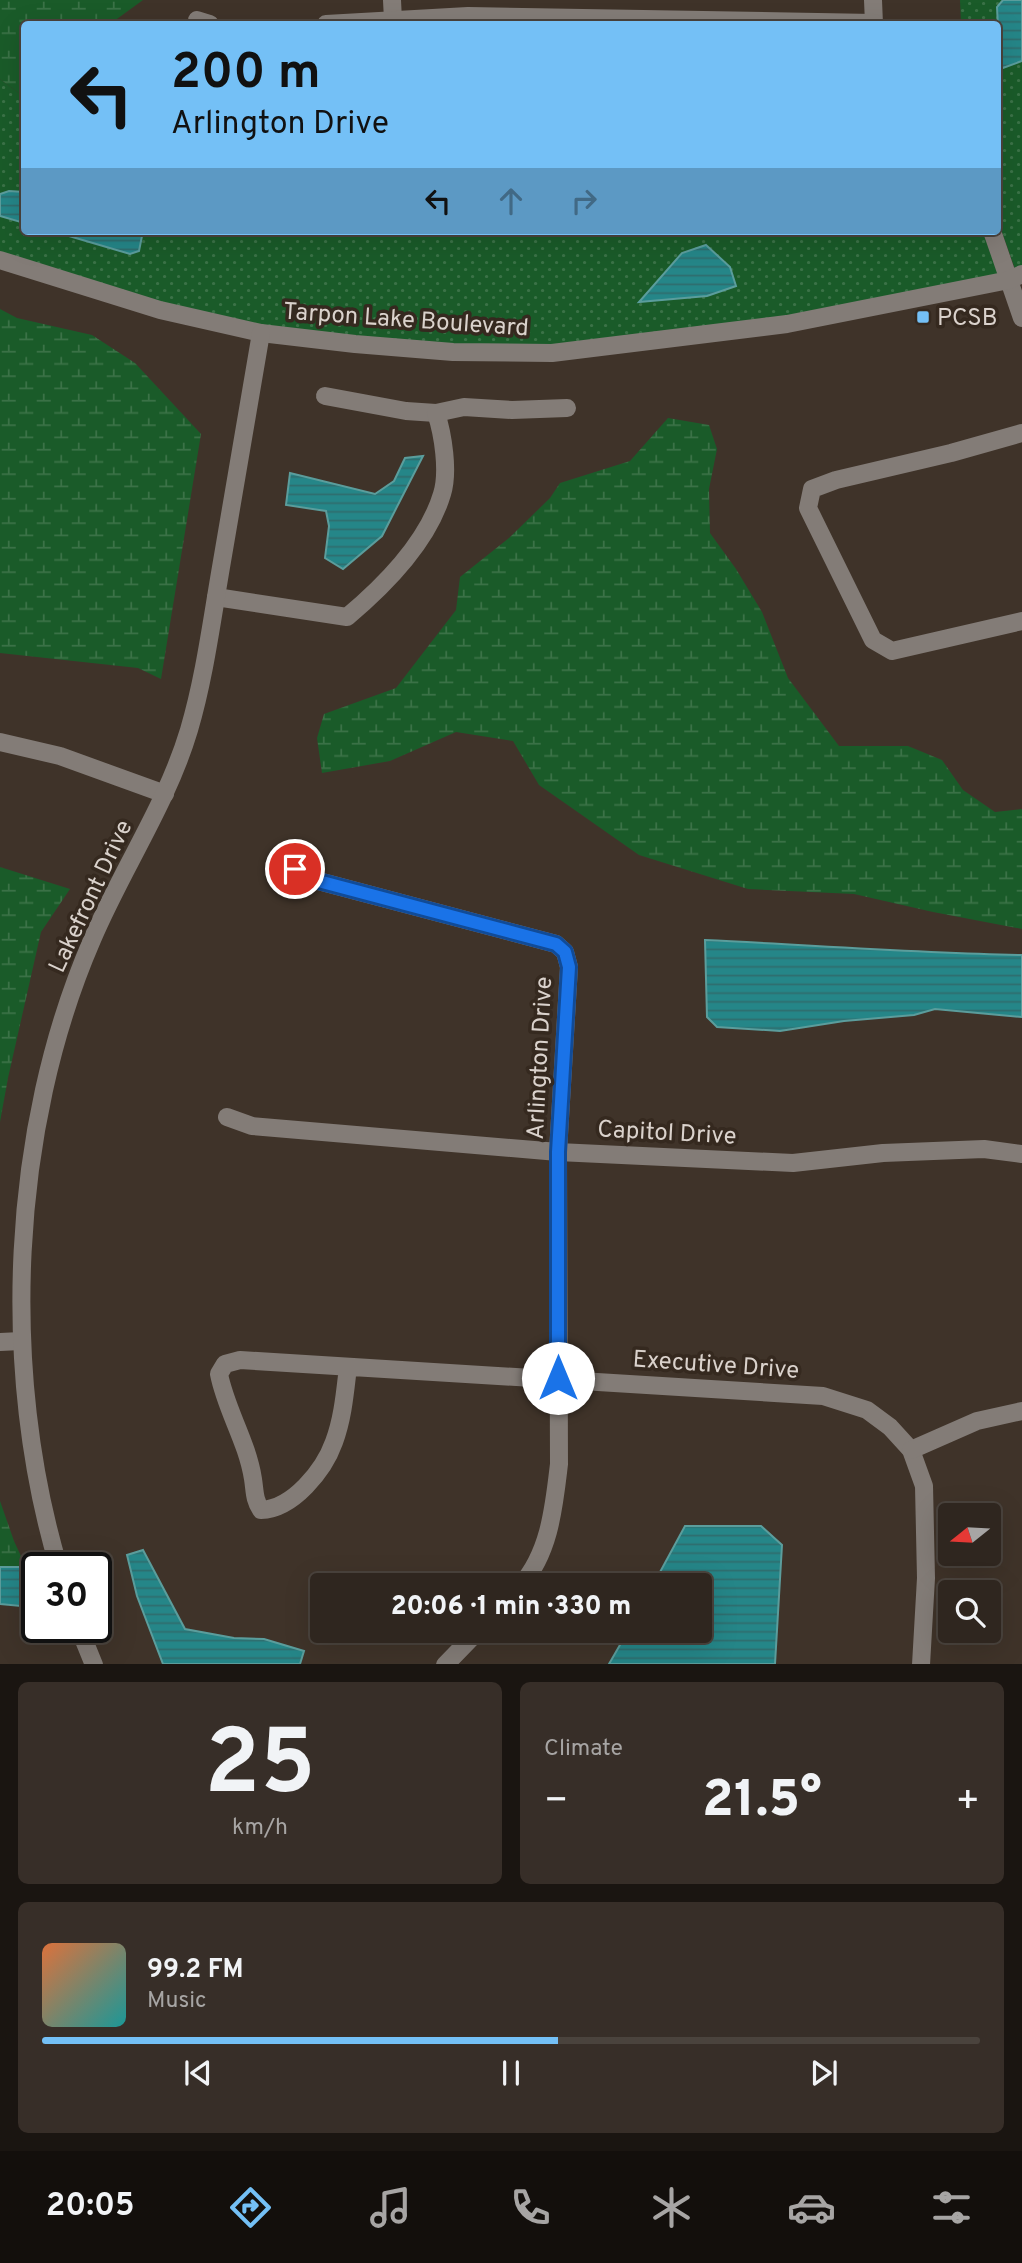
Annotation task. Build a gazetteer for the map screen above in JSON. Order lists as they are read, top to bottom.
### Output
{
  "streets": {
    "street": [
      "Tarpon Lake Boulevard",
      "Lakefront Drive",
      "Arlington Drive",
      "Capitol Drive",
      "Executive Drive"
    ]
  },
  "crossings": [
    ["Tarpon Lake Boulevard", "Lakefront Drive"],
    ["Arlington Drive", "Capitol Drive"],
    ["Arlington Drive", "Executive Drive"]
  ],
  "places": {
    "transit": ["PCSB"]
  },
  "north": "left",
  "page": {
    "turn": ["200 m", "Arlington Drive"],
    "limit": "30",
    "trip": "20:06 · 1 min · 330 m",
    "tile": [
      ["25", "km/h"],
      "Climate"
    ],
    "heat": ["−", "21.5°", "+"],
    "song": ["99.2 FM", "Music"],
    "tabs": "20:05"
  }
}
